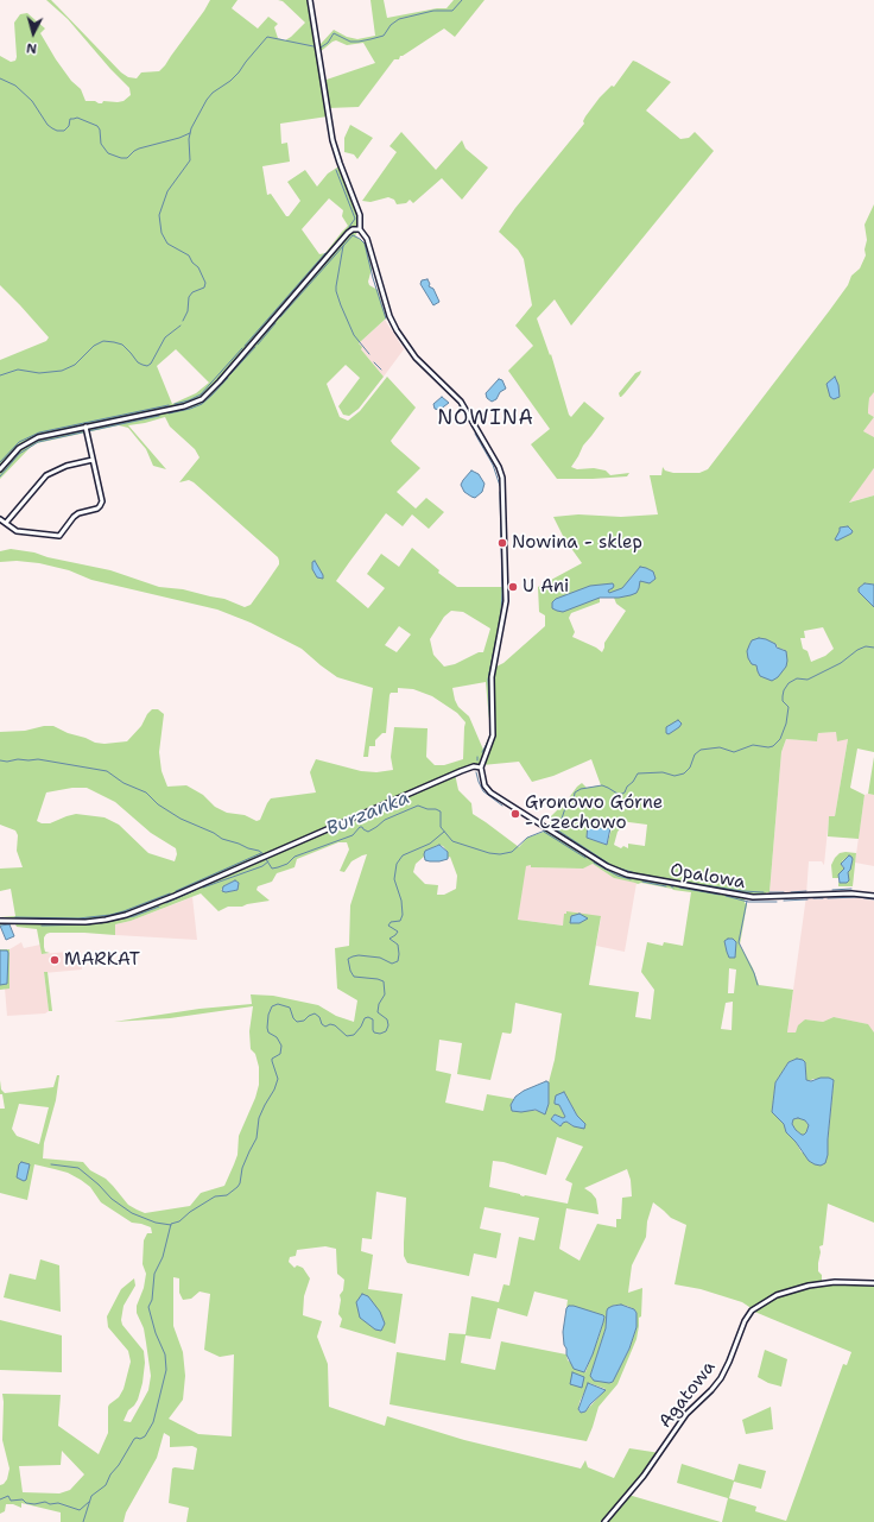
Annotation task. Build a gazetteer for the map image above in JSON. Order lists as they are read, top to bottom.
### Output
{
  "streets": {
    "street": ["Opalowa", "Agatowa"]
  },
  "districts": ["NOWINA"],
  "water": ["Burzanka"],
  "places": [
    "Nowina - sklep",
    "U Ani",
    "Gronowo Górne - Czechowo",
    "MARKAT"
  ],
  "north": "bottom"
}
